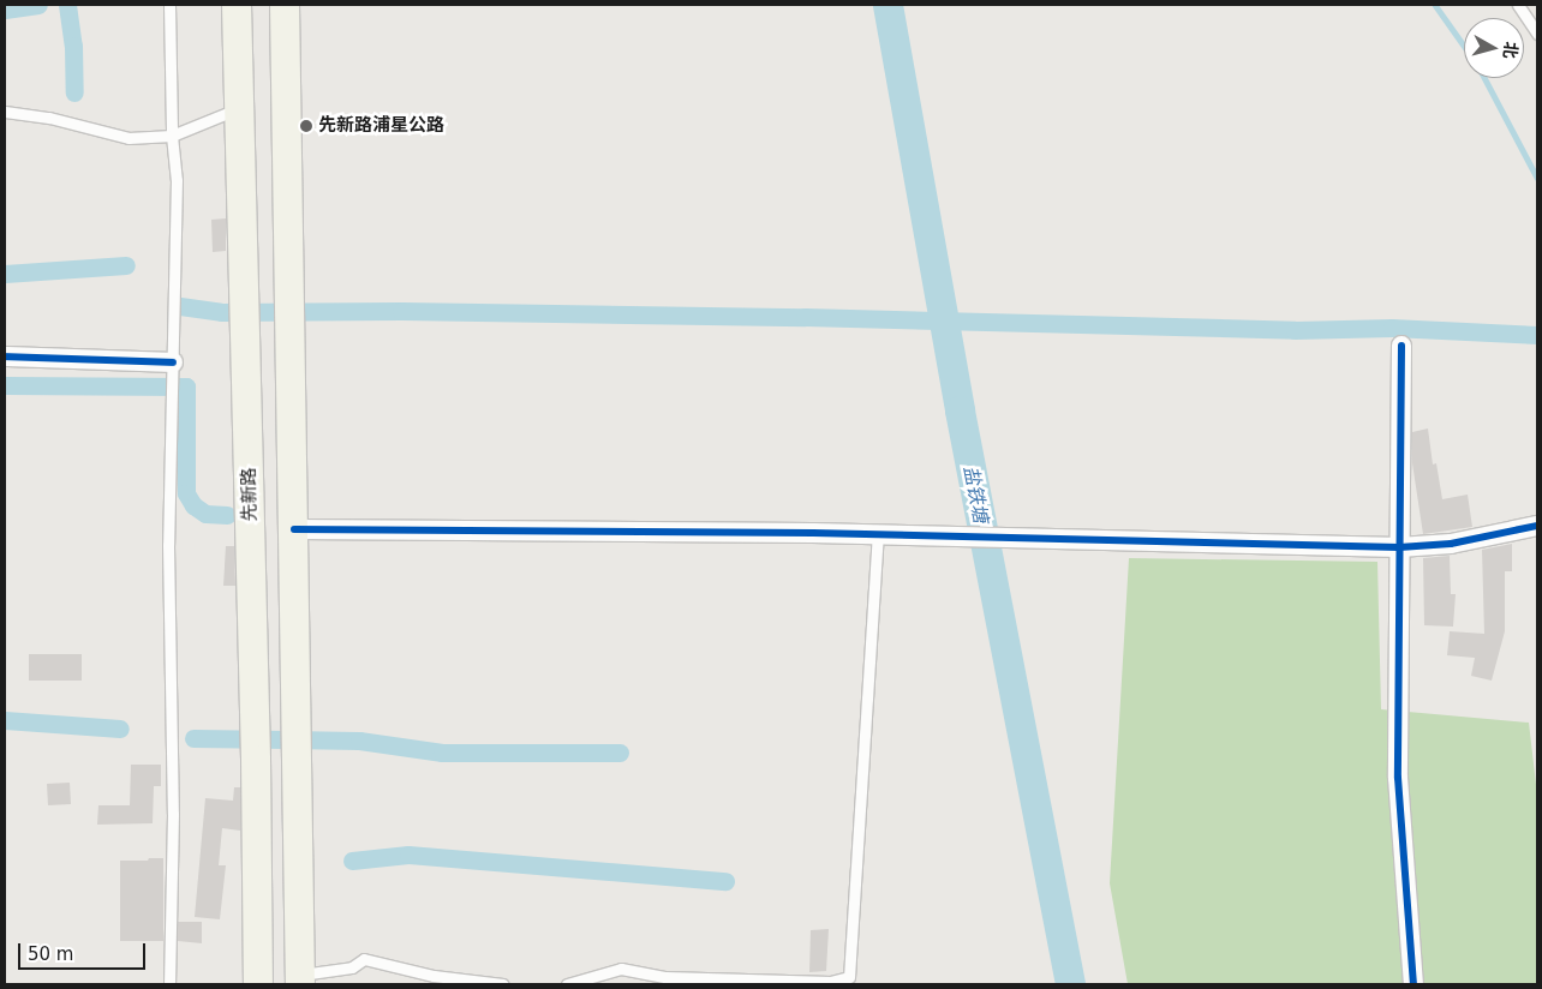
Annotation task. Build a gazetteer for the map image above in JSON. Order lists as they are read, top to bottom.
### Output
{
  "streets": {
    "main road": ["先新路"]
  },
  "water": ["盐铁塘"],
  "places": ["先新路浦星公路"],
  "scale_bar": "50 m",
  "north": "right"
}
